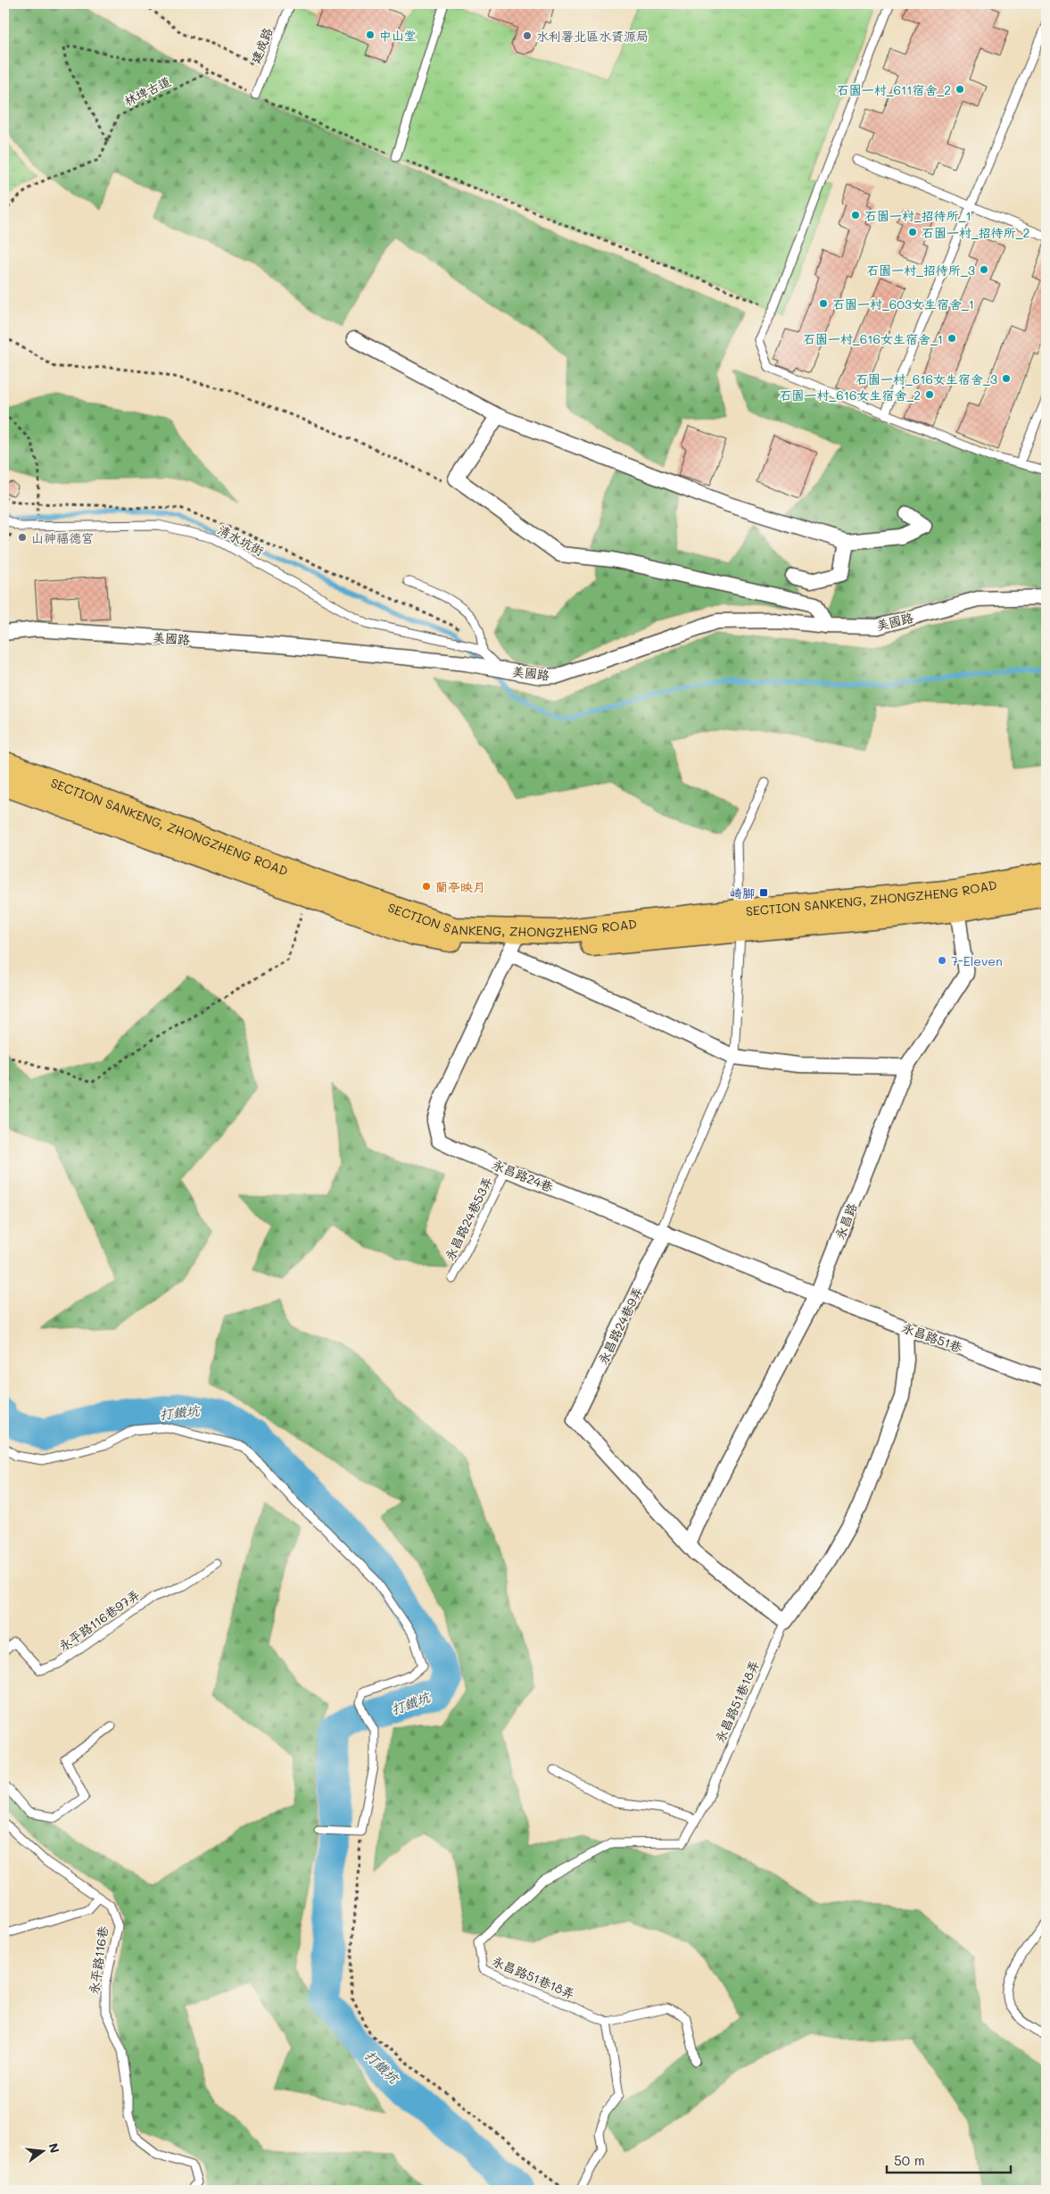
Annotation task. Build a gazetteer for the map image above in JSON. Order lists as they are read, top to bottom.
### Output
{
  "streets": {
    "main road": ["SECTION SANKENG, ZHONGZHENG ROAD"],
    "street": [
      "美國路",
      "永昌路24巷",
      "永昌路",
      "永昌路24巷9弄",
      "永昌路51巷"
    ],
    "lane": [
      "建成路",
      "清水坑街",
      "永昌路24巷53弄",
      "永平路116巷97弄",
      "永昌路51巷18弄",
      "永平路116巷"
    ],
    "path": ["林埤古道"]
  },
  "crossings": [
    ["SECTION SANKENG, ZHONGZHENG ROAD", "永昌路24巷"],
    ["SECTION SANKENG, ZHONGZHENG ROAD", "永昌路"],
    ["永昌路24巷", "永昌路24巷53弄"],
    ["永昌路24巷", "永昌路"],
    ["永昌路24巷", "永昌路24巷9弄"],
    ["永昌路24巷", "永昌路51巷"],
    ["永昌路", "永昌路24巷9弄"],
    ["永昌路", "永昌路51巷"]
  ],
  "water": ["打鐵坑"],
  "places": {
    "other": [
      "中山堂",
      "水利署北區水資源局",
      "石園一村_611宿舍_2",
      "石園一村_招待所_1",
      "石園一村_招待所_2",
      "石園一村_招待所_3",
      "石園一村_603女生宿舍_1",
      "石園一村_616女生宿舍_1",
      "石園一村_616女生宿舍_3",
      "石園一村_616女生宿舍_2",
      "山神福德宮",
      "蘭亭映月",
      "7-Eleven"
    ],
    "transit": ["崎腳"]
  },
  "scale_bar": "50 m",
  "north": "right"
}
